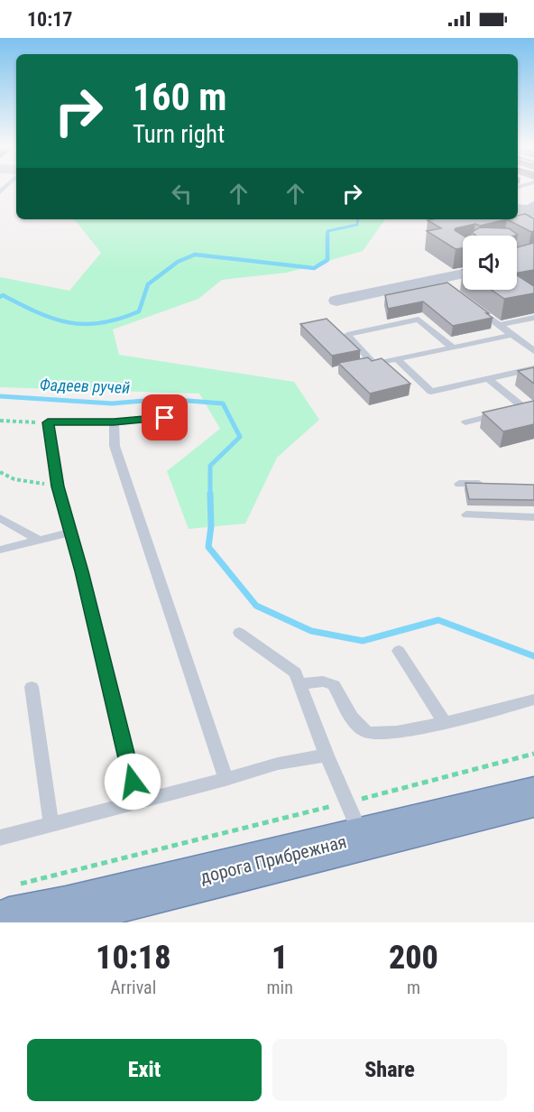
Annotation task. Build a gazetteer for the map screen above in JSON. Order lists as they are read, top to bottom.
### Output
{
  "streets": {
    "highway": ["дорога Прибрежная"]
  },
  "water": ["Фадеев ручей"],
  "page": {
    "status": "10:17",
    "turn": ["160 m", "Turn right"],
    "eta": [
      "10:18",
      "Arrival",
      "1",
      "min",
      "200",
      "m"
    ],
    "buttons": ["Exit", "Share"]
  }
}
